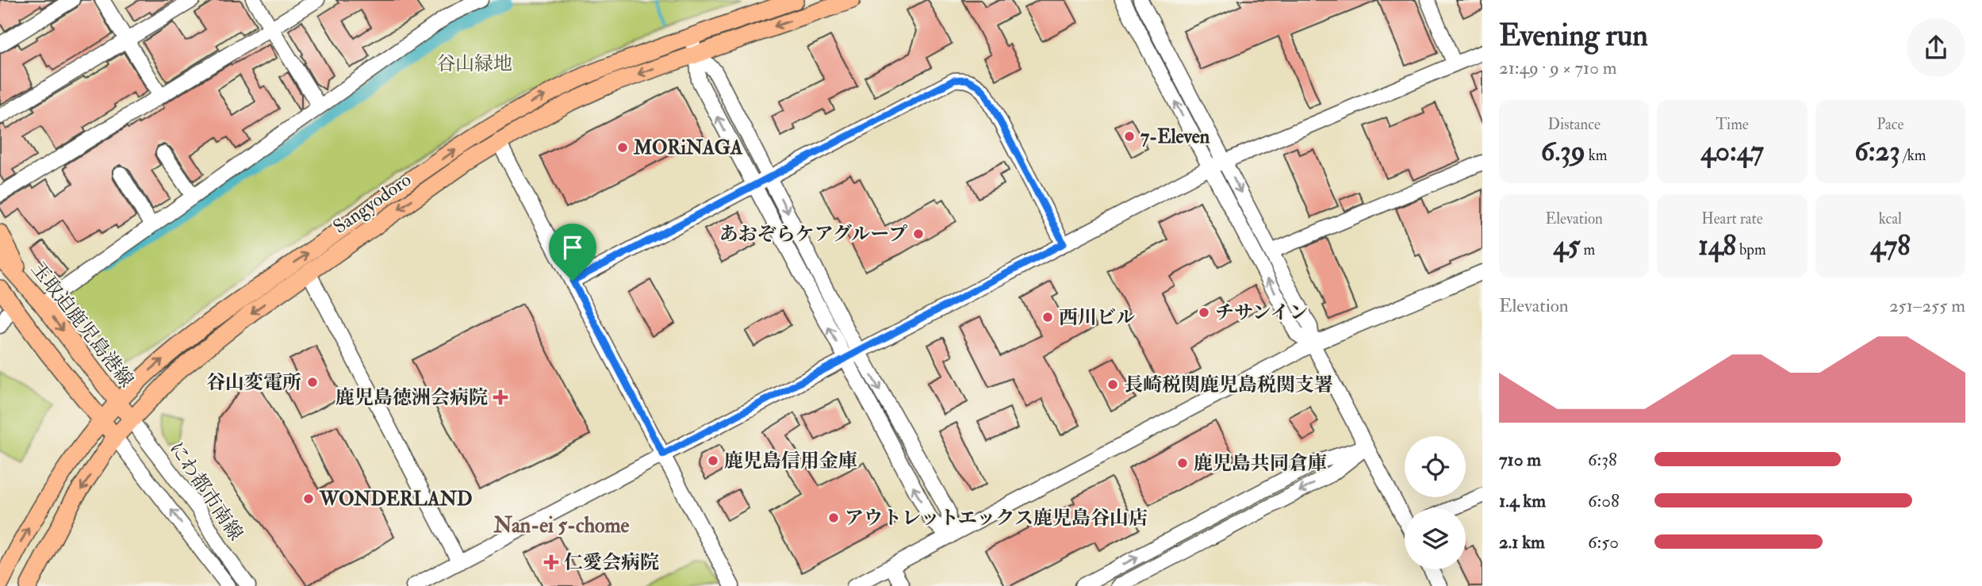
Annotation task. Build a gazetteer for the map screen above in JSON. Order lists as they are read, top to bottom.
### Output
{
  "streets": {
    "main road": ["Sangyodoro", "玉取迫鹿児島港線"],
    "street": ["にわ都市南線"]
  },
  "crossings": [
    ["Sangyodoro", "玉取迫鹿児島港線"],
    ["Sangyodoro", "にわ都市南線"],
    ["玉取迫鹿児島港線", "にわ都市南線"]
  ],
  "districts": ["Nan-ei 5-chome"],
  "parks": ["谷山緑地"],
  "places": {
    "other": [
      "7-Eleven",
      "MORiNAGA",
      "あおぞらケアグループ",
      "チサンイン",
      "西川ビル",
      "谷山変電所",
      "長崎税関鹿児島税関支署",
      "鹿児島信用金庫",
      "鹿児島共同倉庫",
      "WONDERLAND",
      "アウトレットエックス鹿児島谷山店"
    ],
    "health": ["鹿児島徳洲会病院", "仁愛会病院"]
  },
  "page": {
    "heading": ["Evening run", "21:49 · 9 × 710 m"],
    "stats": [
      ["Distance", "6.39 km"],
      ["Time", "40:47"],
      ["Pace", "6:23 /km"],
      ["Elevation", "45 m"],
      ["Heart rate", "148 bpm"],
      ["kcal", "478"]
    ],
    "chart": ["Elevation", "251–255 m"],
    "list": [
      {
        "name": "710 m",
        "note": "6:38"
      },
      {
        "name": "1.4 km",
        "note": "6:08"
      },
      {
        "name": "2.1 km",
        "note": "6:50"
      }
    ]
  }
}
